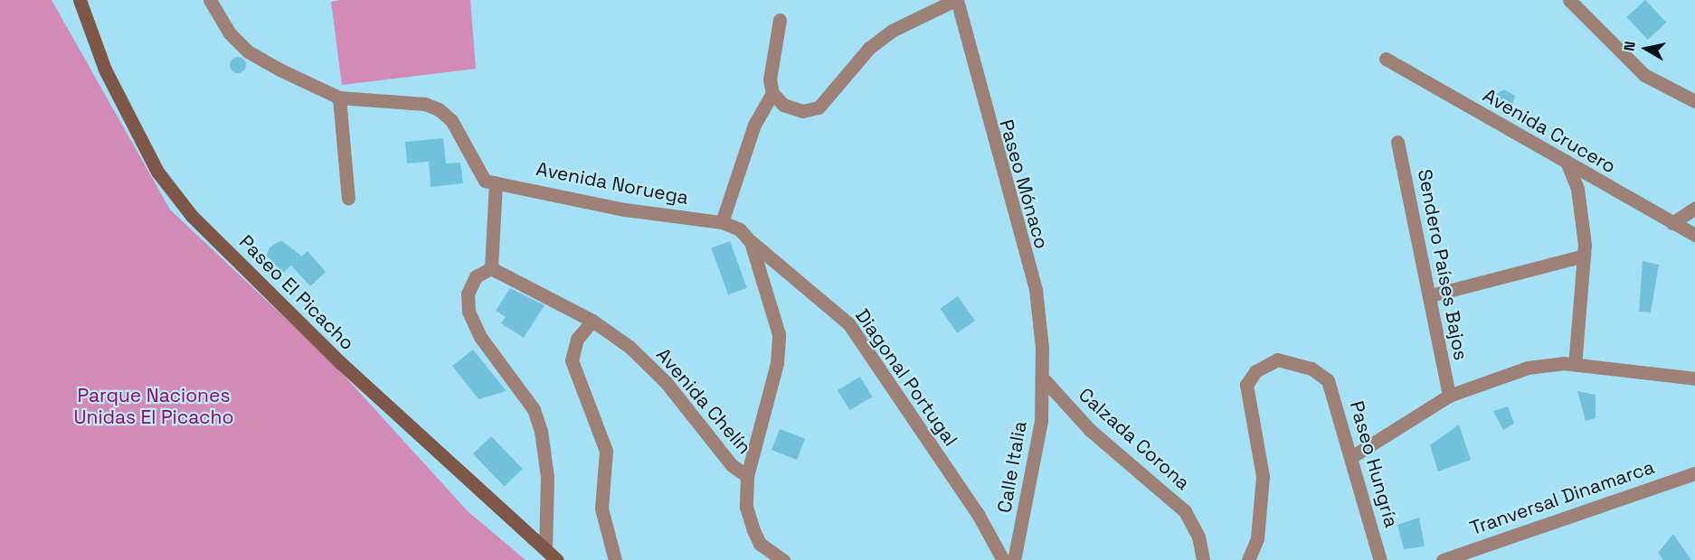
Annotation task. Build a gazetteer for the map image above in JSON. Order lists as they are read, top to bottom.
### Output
{
  "streets": {
    "street": [
      "Avenida Crucero",
      "Avenida Noruega",
      "Paseo Mónaco",
      "Sendero Países Bajos",
      "Paseo El Picacho",
      "Diagonal Portugal",
      "Avenida Chelín",
      "Calzada Corona",
      "Paseo Hungría",
      "Calle Italia",
      "Tranversal Dinamarca"
    ]
  },
  "crossings": [
    ["Avenida Noruega", "Diagonal Portugal"],
    ["Paseo Mónaco", "Calzada Corona"],
    ["Paseo Mónaco", "Calle Italia"],
    ["Calzada Corona", "Calle Italia"]
  ],
  "parks": ["Parque Naciones Unidas El Picacho"],
  "north": "left"
}
